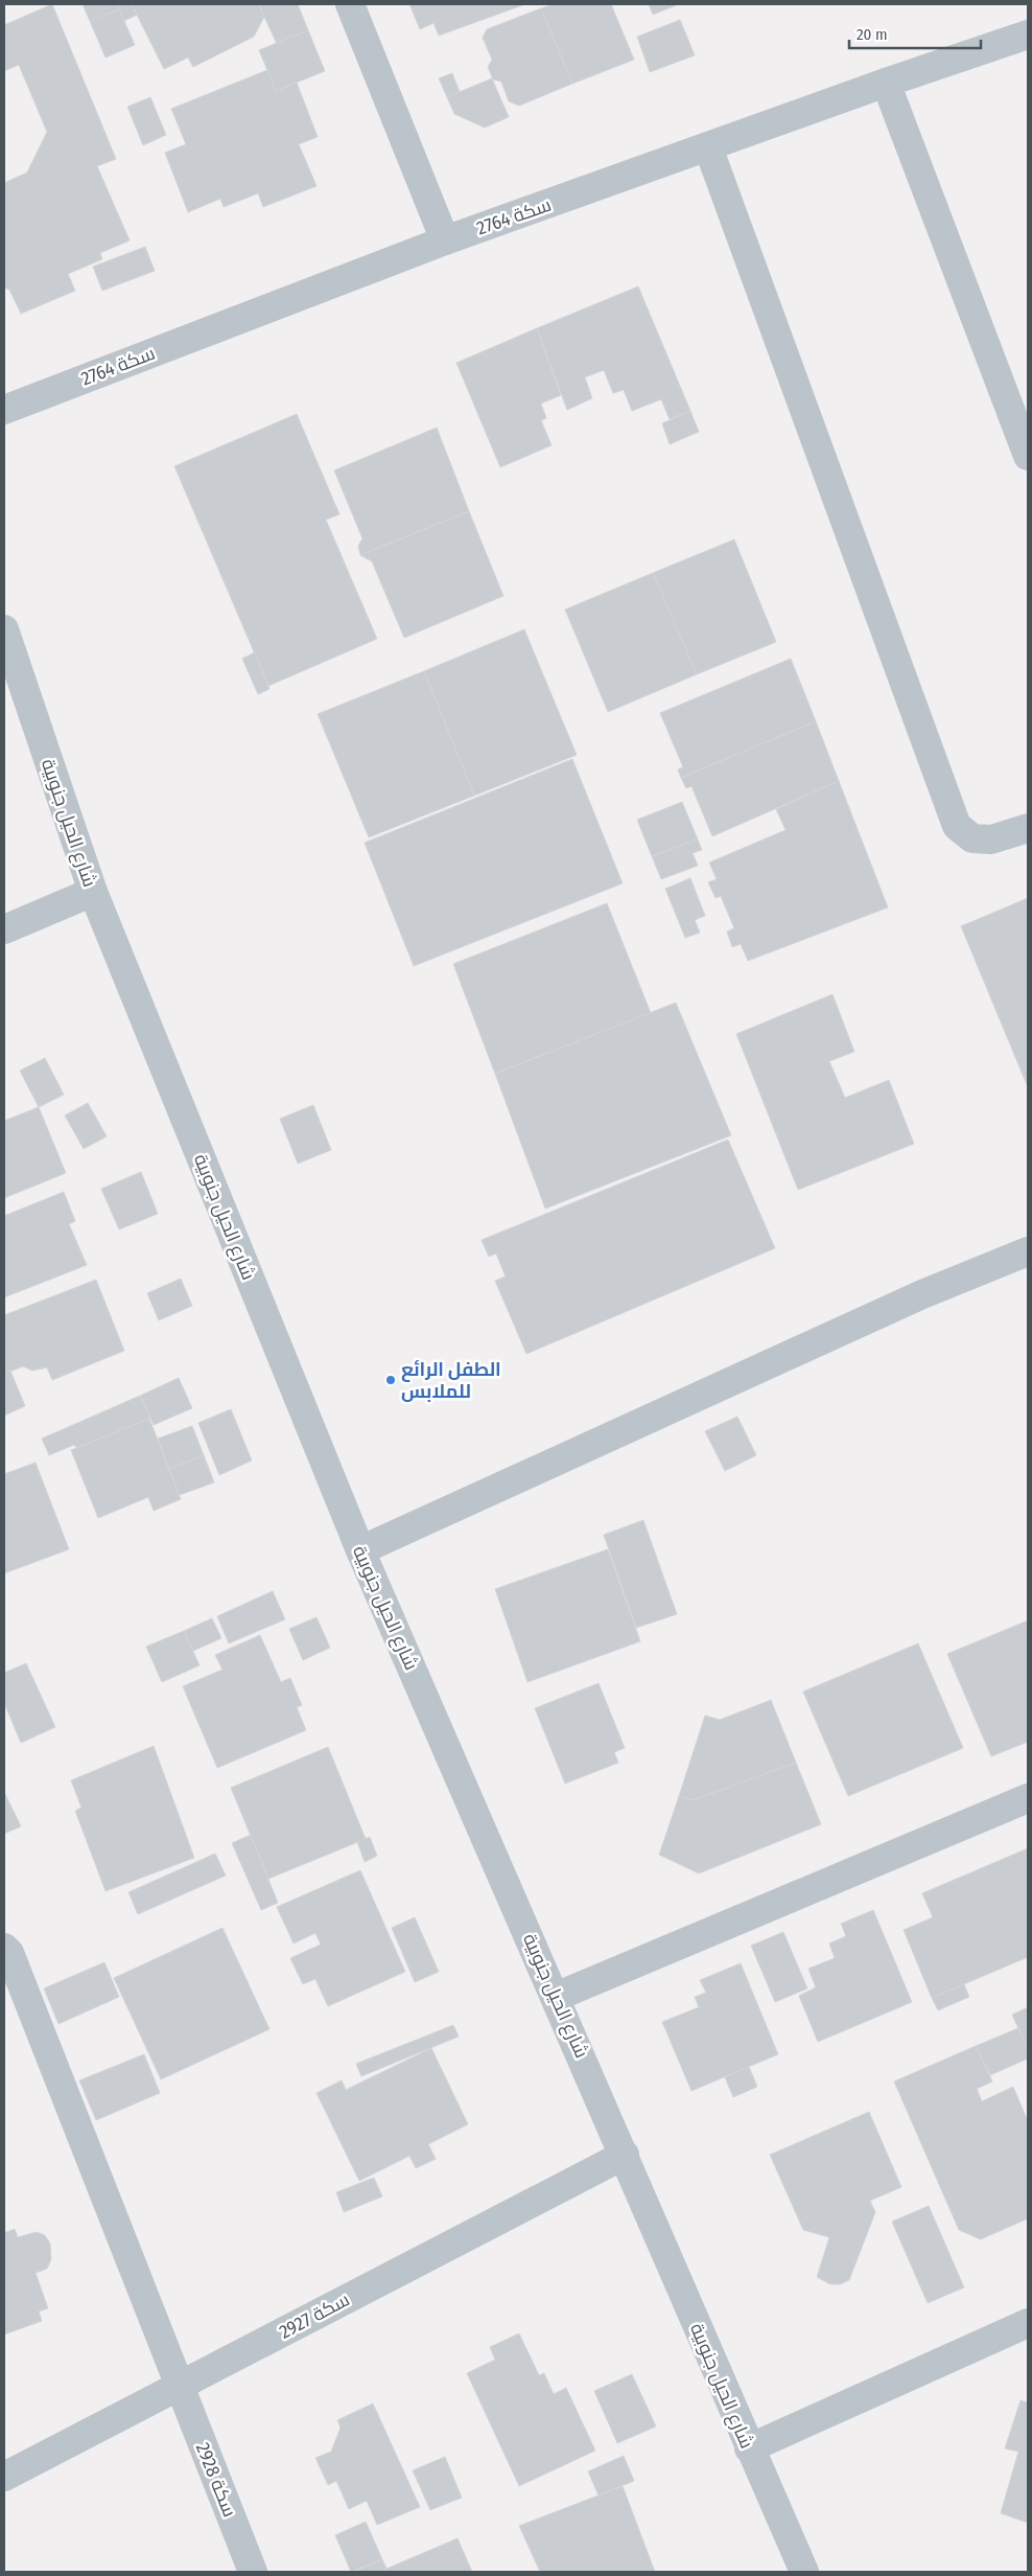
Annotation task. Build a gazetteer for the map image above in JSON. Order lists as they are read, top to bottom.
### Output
{
  "streets": {
    "street": [
      "سكة 2764",
      "شارع الحيل جنوبية",
      "سكة 2927",
      "سكة 2928"
    ]
  },
  "crossings": [
    ["شارع الحيل جنوبية", "سكة 2927"],
    ["سكة 2927", "سكة 2928"]
  ],
  "places": ["الطفل الرائع للملابس"],
  "scale_bar": "20 m"
}
